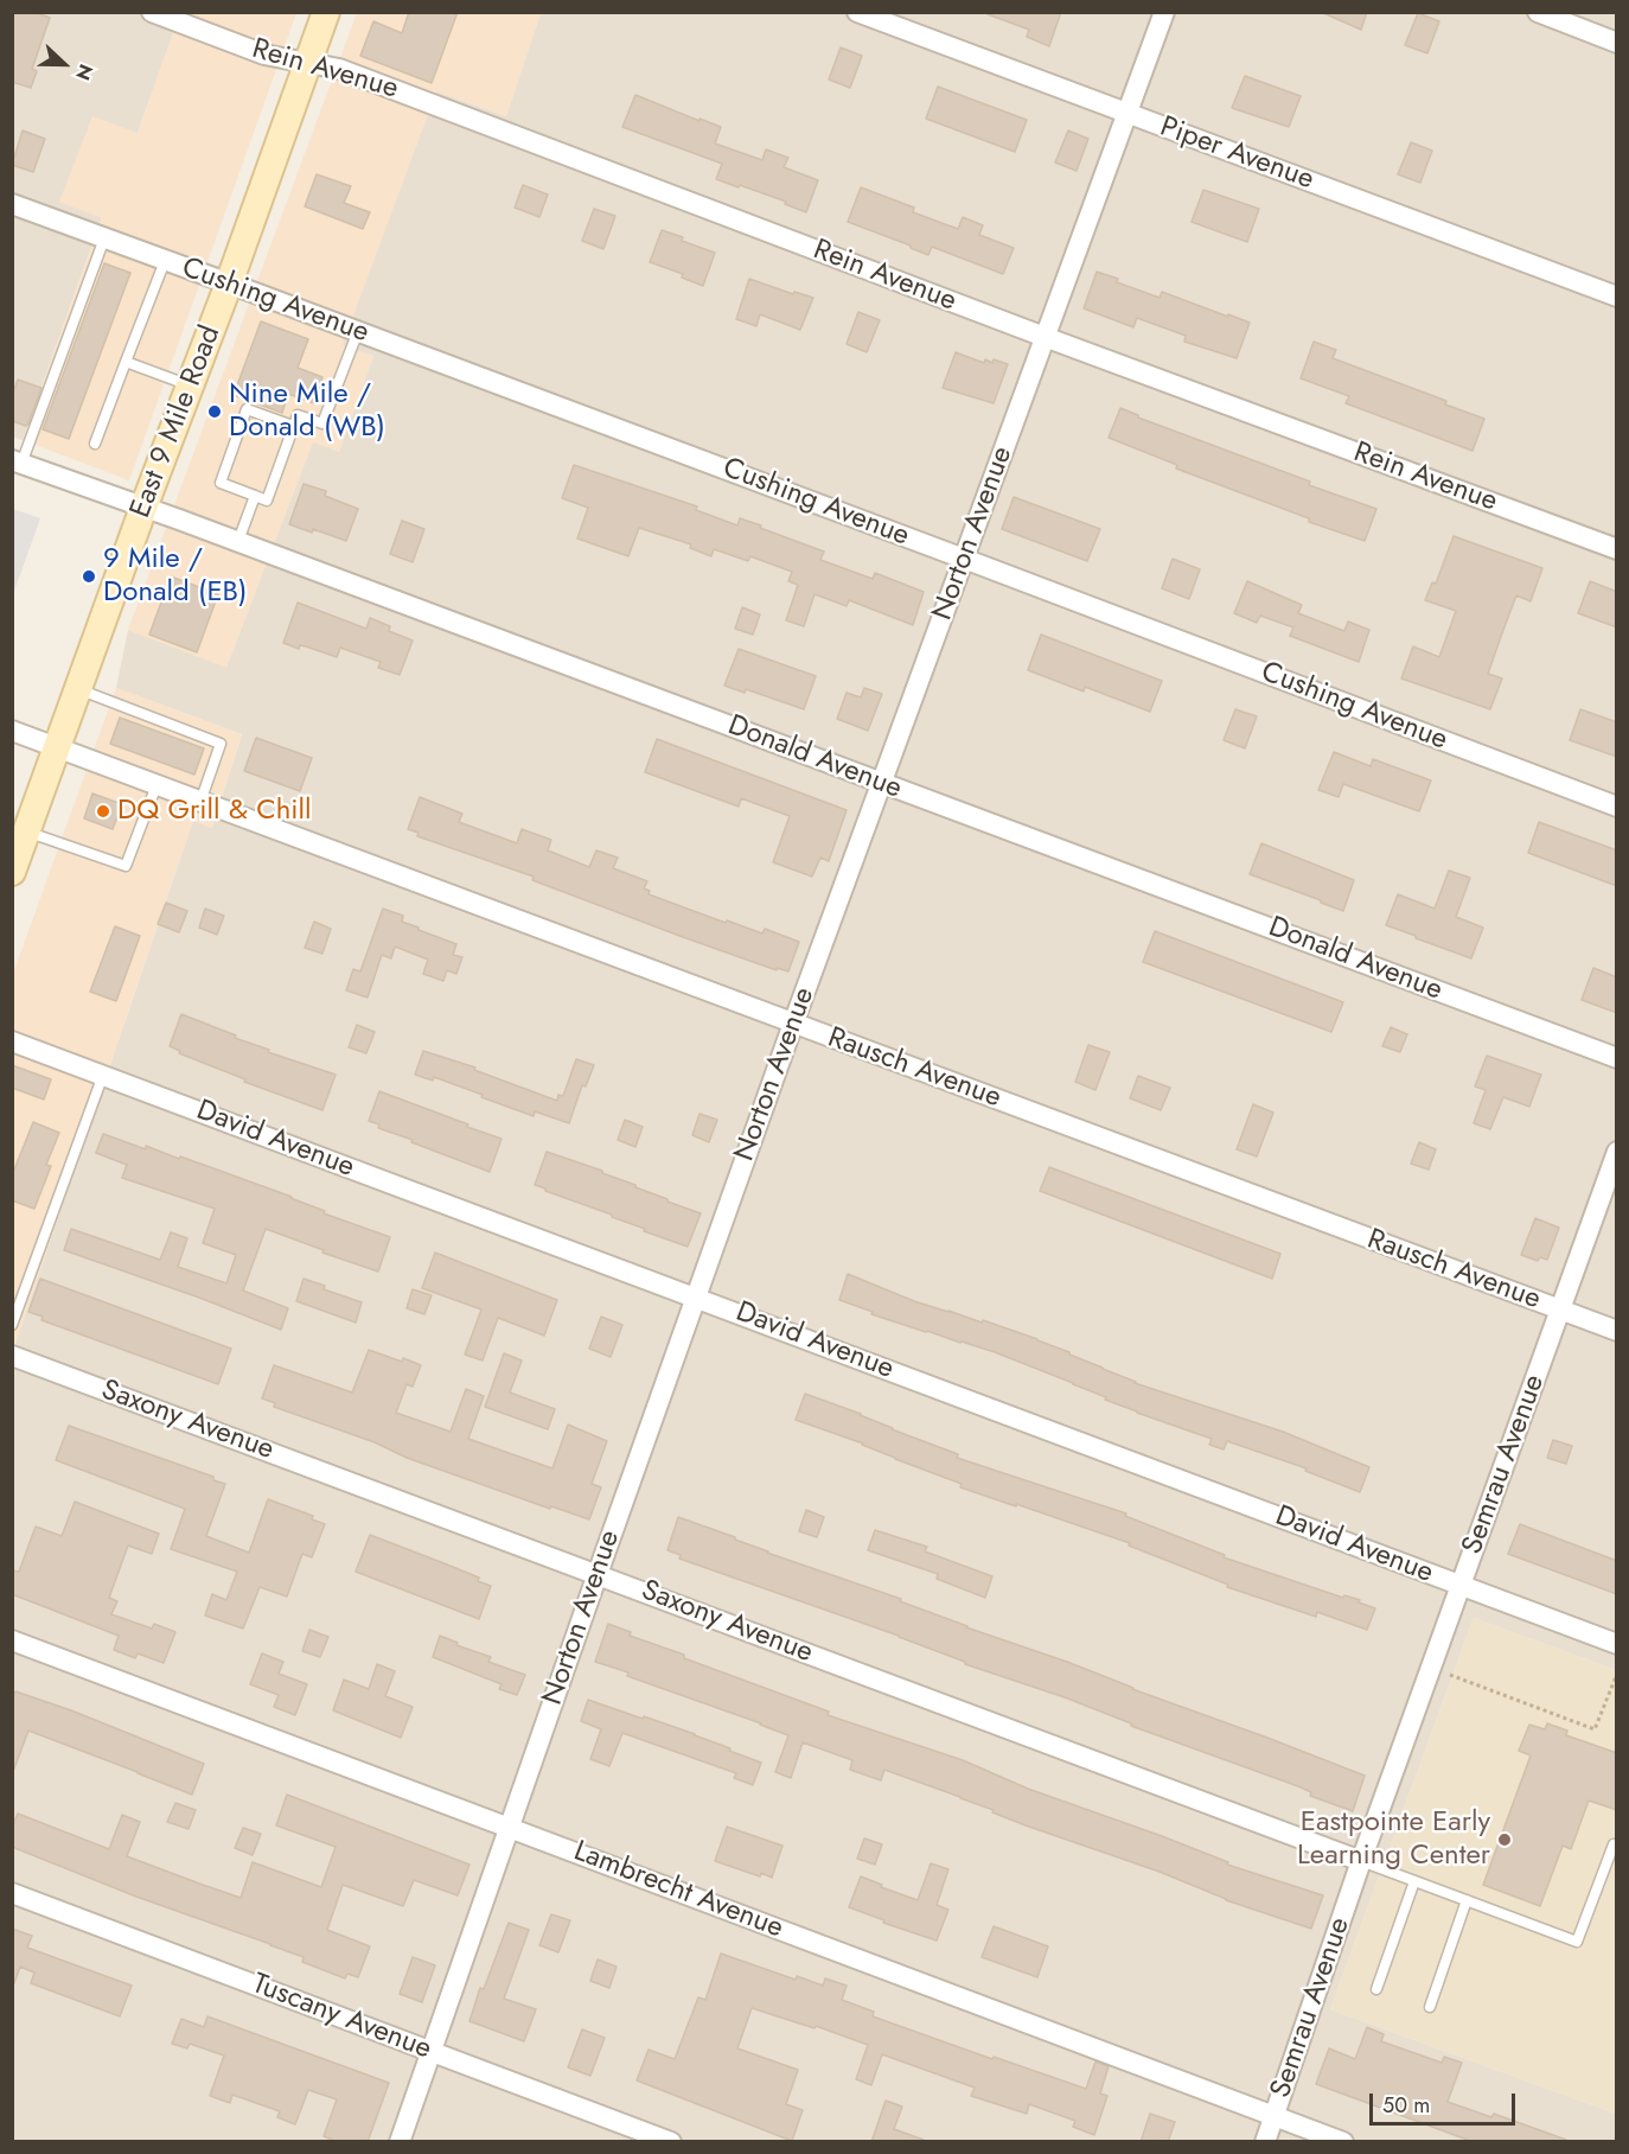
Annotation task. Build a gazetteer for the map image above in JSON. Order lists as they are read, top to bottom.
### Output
{
  "streets": {
    "main road": ["East 9 Mile Road"],
    "street": [
      "Rein Avenue",
      "Piper Avenue",
      "Cushing Avenue",
      "Norton Avenue",
      "Donald Avenue",
      "Rausch Avenue",
      "David Avenue",
      "Saxony Avenue",
      "Semrau Avenue",
      "Lambrecht Avenue",
      "Tuscany Avenue"
    ]
  },
  "crossings": [
    ["Rein Avenue", "East 9 Mile Road"],
    ["Rein Avenue", "Norton Avenue"],
    ["Piper Avenue", "Norton Avenue"],
    ["Cushing Avenue", "East 9 Mile Road"],
    ["Cushing Avenue", "Norton Avenue"],
    ["East 9 Mile Road", "Donald Avenue"],
    ["East 9 Mile Road", "Rausch Avenue"],
    ["Norton Avenue", "Donald Avenue"],
    ["Norton Avenue", "Rausch Avenue"],
    ["Norton Avenue", "David Avenue"],
    ["Norton Avenue", "Saxony Avenue"],
    ["Norton Avenue", "Lambrecht Avenue"],
    ["Norton Avenue", "Tuscany Avenue"],
    ["Rausch Avenue", "Semrau Avenue"],
    ["David Avenue", "Semrau Avenue"],
    ["Saxony Avenue", "Semrau Avenue"],
    ["Semrau Avenue", "Lambrecht Avenue"]
  ],
  "places": [
    "Nine Mile / Donald (WB)",
    "9 Mile / Donald (EB)",
    "DQ Grill & Chill",
    "Eastpointe Early Learning Center"
  ],
  "scale_bar": "50 m",
  "north": "right"
}
